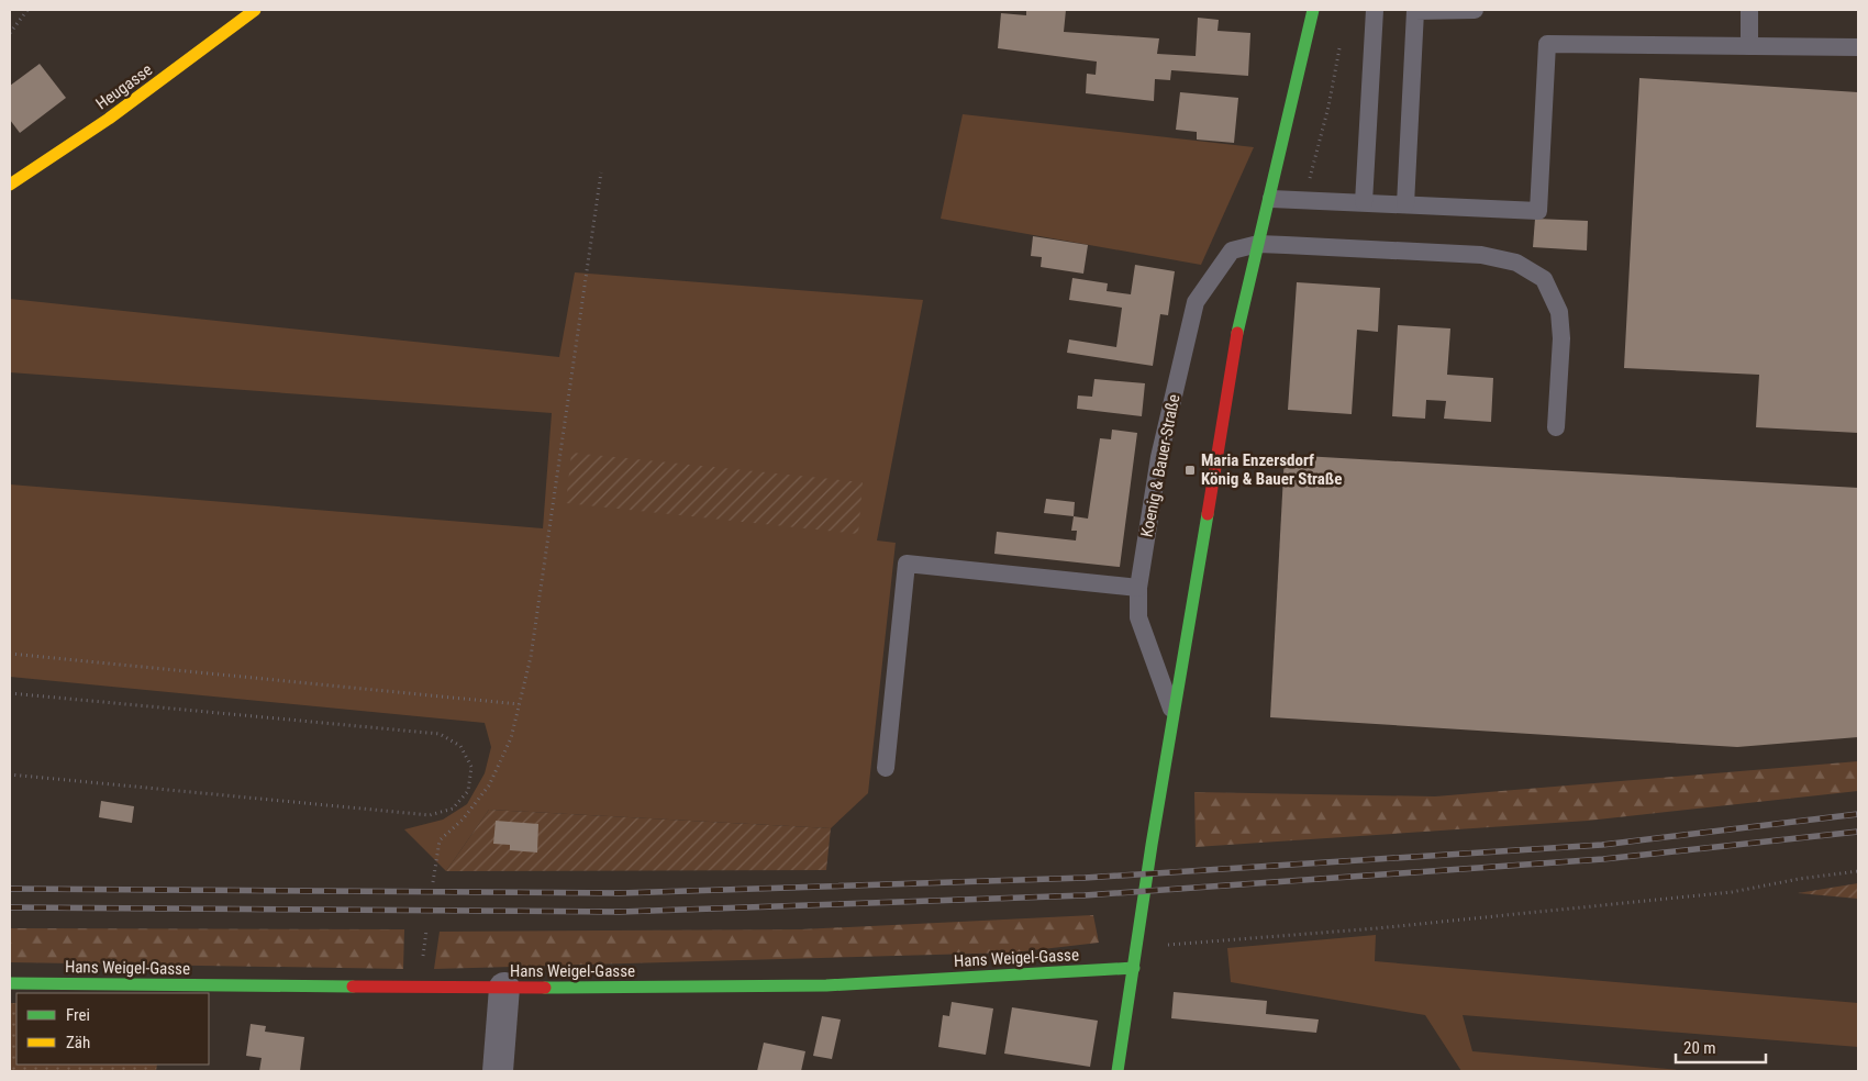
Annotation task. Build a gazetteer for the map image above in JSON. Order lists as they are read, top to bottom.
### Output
{
  "streets": {
    "street": ["Heugasse", "Koenig & Bauer-Straße", "Hans Weigel-Gasse"]
  },
  "crossings": [
    ["Koenig & Bauer-Straße", "Hans Weigel-Gasse"]
  ],
  "places": {
    "transit": ["Maria Enzersdorf König & Bauer Straße"]
  },
  "legend": ["Frei", "Zäh"],
  "scale_bar": "20 m"
}
